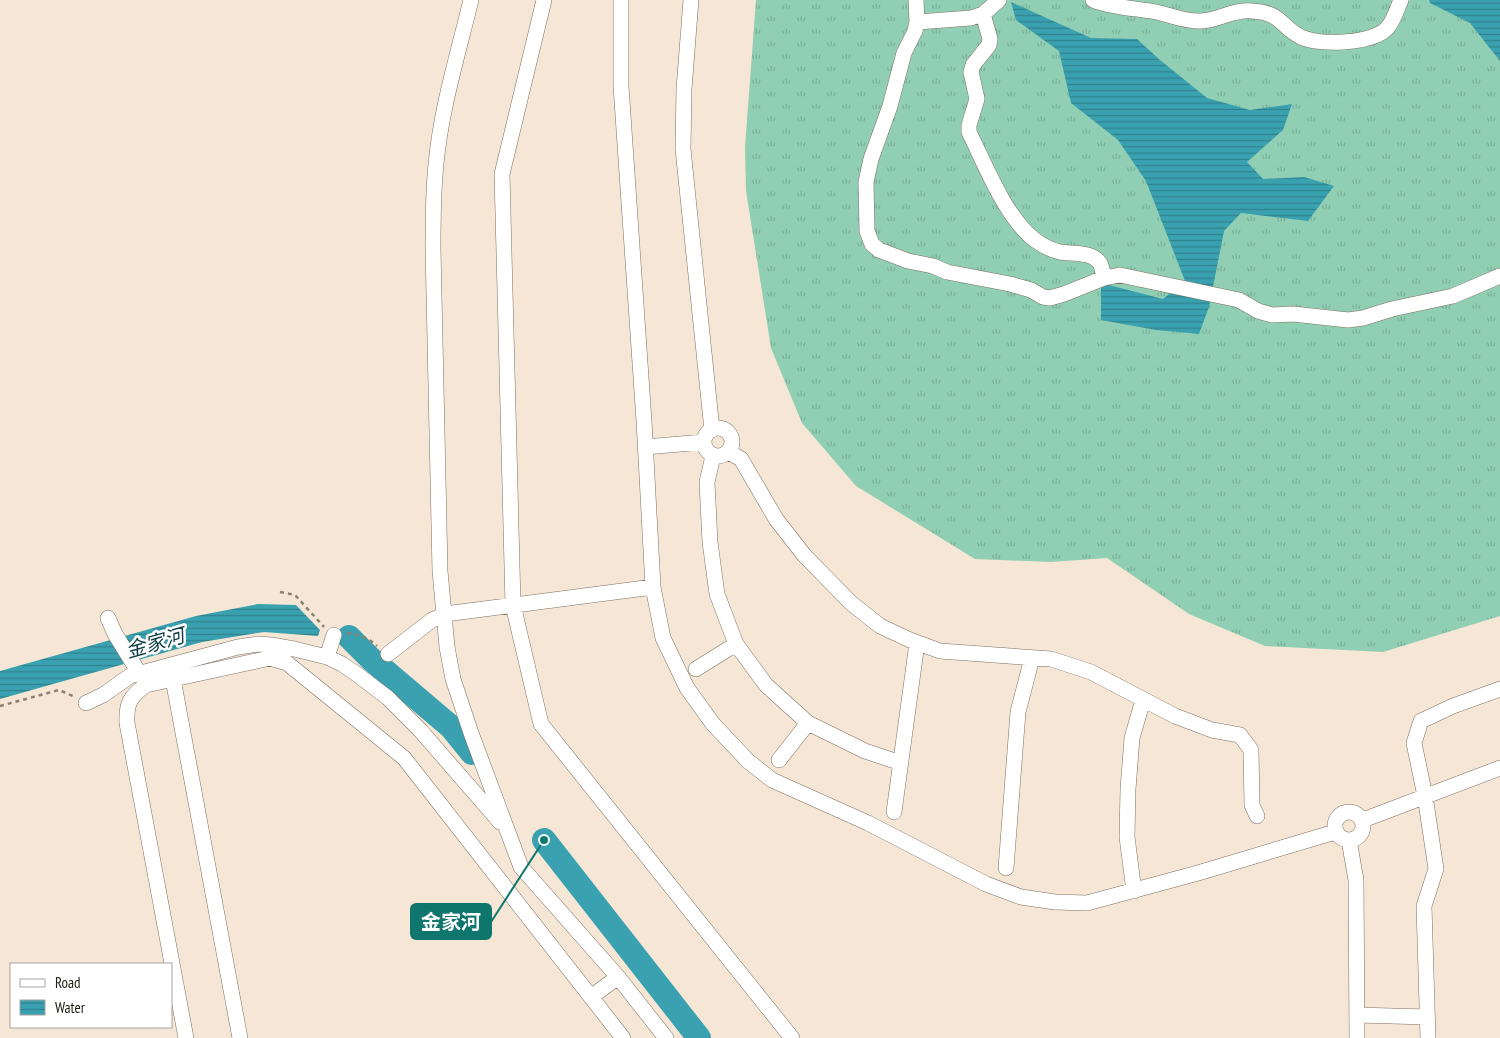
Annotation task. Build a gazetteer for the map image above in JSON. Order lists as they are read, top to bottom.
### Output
{
  "water": ["金家河"],
  "places": ["金家河"],
  "legend": ["Road", "Water"]
}
